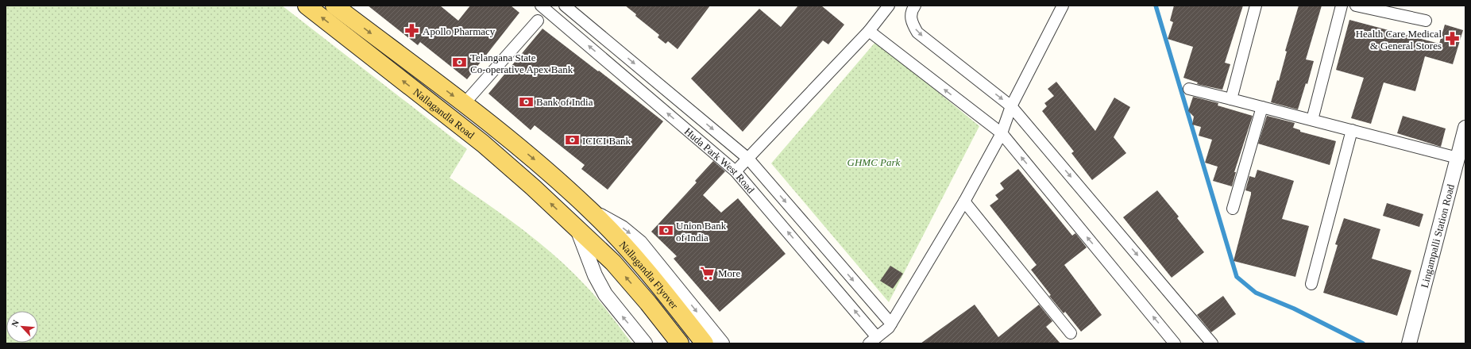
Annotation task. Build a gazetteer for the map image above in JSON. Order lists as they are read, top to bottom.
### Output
{
  "streets": {
    "main road": ["Nallagandla Road", "Nallagandla Flyover"],
    "street": ["Huda Park West Road", "Lingampalli Station Road"]
  },
  "crossings": [
    ["Nallagandla Road", "Nallagandla Flyover"]
  ],
  "parks": ["GHMC Park"],
  "places": {
    "pharmacy": ["Apollo Pharmacy", "Health Care Medical & General Stores"],
    "bank": [
      "Telangana State Co-operative Apex Bank",
      "Bank of India",
      "ICICI Bank",
      "Union Bank of India"
    ],
    "supermarket": ["More"]
  },
  "north": "top left"
}
